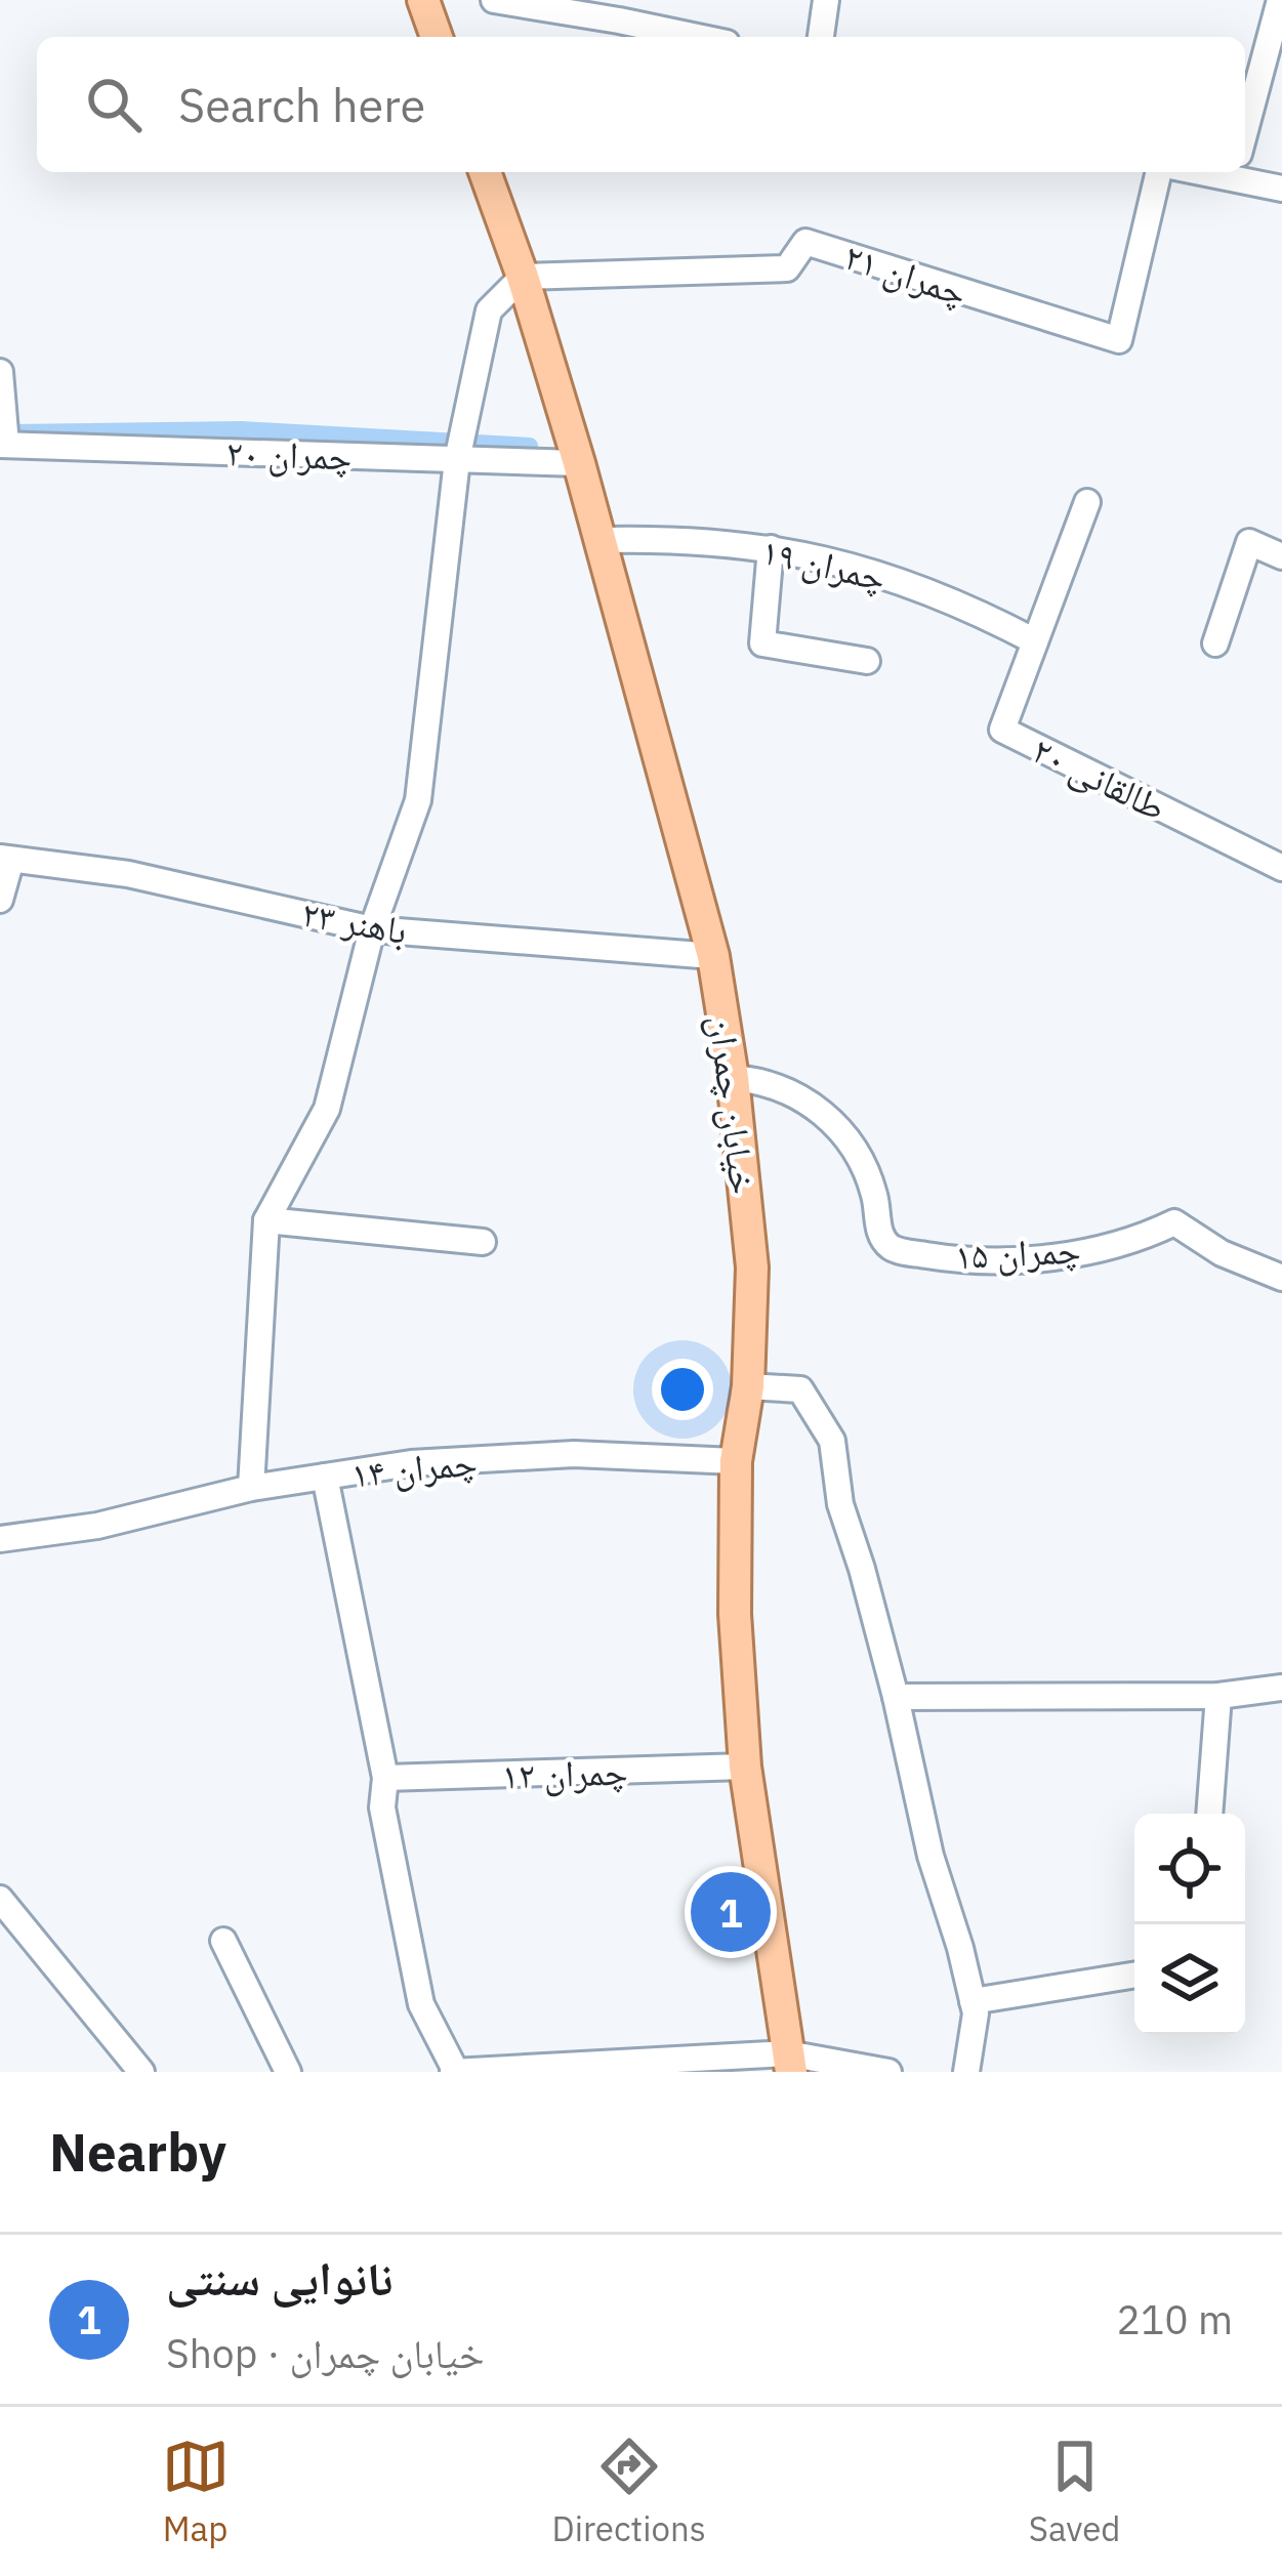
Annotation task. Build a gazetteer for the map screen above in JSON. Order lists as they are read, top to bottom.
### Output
{
  "streets": {
    "main road": ["خیابان چمران"],
    "street": [
      "چمران ۲۱",
      "چمران ۲۰",
      "چمران ۱۹",
      "طالقانی ۲۰",
      "باهنر ۲۳",
      "چمران ۱۵",
      "چمران ۱۴",
      "چمران ۱۲"
    ]
  },
  "crossings": [
    ["چمران ۲۱", "خیابان چمران"],
    ["چمران ۲۰", "خیابان چمران"],
    ["چمران ۱۹", "طالقانی ۲۰"],
    ["چمران ۱۹", "خیابان چمران"],
    ["باهنر ۲۳", "خیابان چمران"],
    ["خیابان چمران", "چمران ۱۵"],
    ["خیابان چمران", "چمران ۱۴"],
    ["خیابان چمران", "چمران ۱۲"]
  ],
  "page": {
    "search": "Search here",
    "pins": "1",
    "heading": "Nearby",
    "list": [
      {
        "mark": "1",
        "name": "نانوایی سنتی",
        "note": "Shop · خیابان چمران",
        "value": "210 m"
      }
    ],
    "nav": ["Map", "Directions", "Saved"]
  }
}
